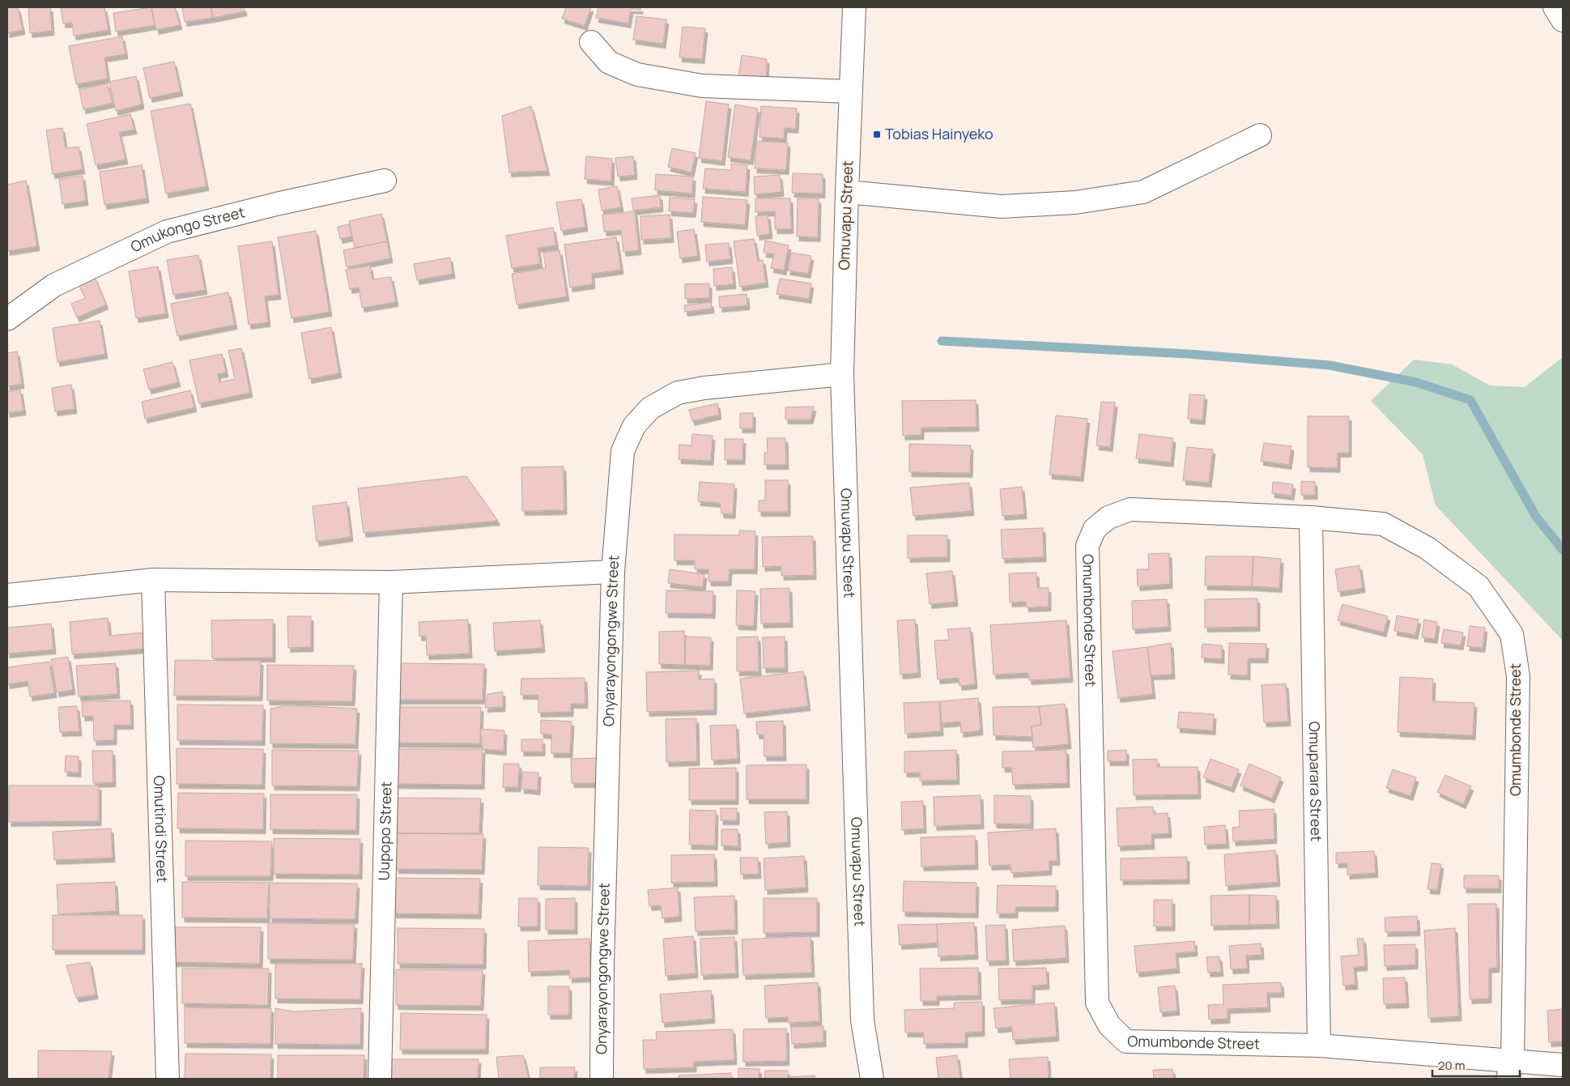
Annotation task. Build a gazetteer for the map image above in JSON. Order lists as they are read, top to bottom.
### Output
{
  "streets": {
    "street": [
      "Omuvapu Street",
      "Omukongo Street",
      "Omumbonde Street",
      "Onyarayongongwe Street",
      "Omuparara Street",
      "Omutindi Street",
      "Uupopo Street"
    ]
  },
  "crossings": [
    ["Omuvapu Street", "Onyarayongongwe Street"],
    ["Omumbonde Street", "Omuparara Street"]
  ],
  "places": {
    "transit": ["Tobias Hainyeko"]
  },
  "scale_bar": "20 m"
}
